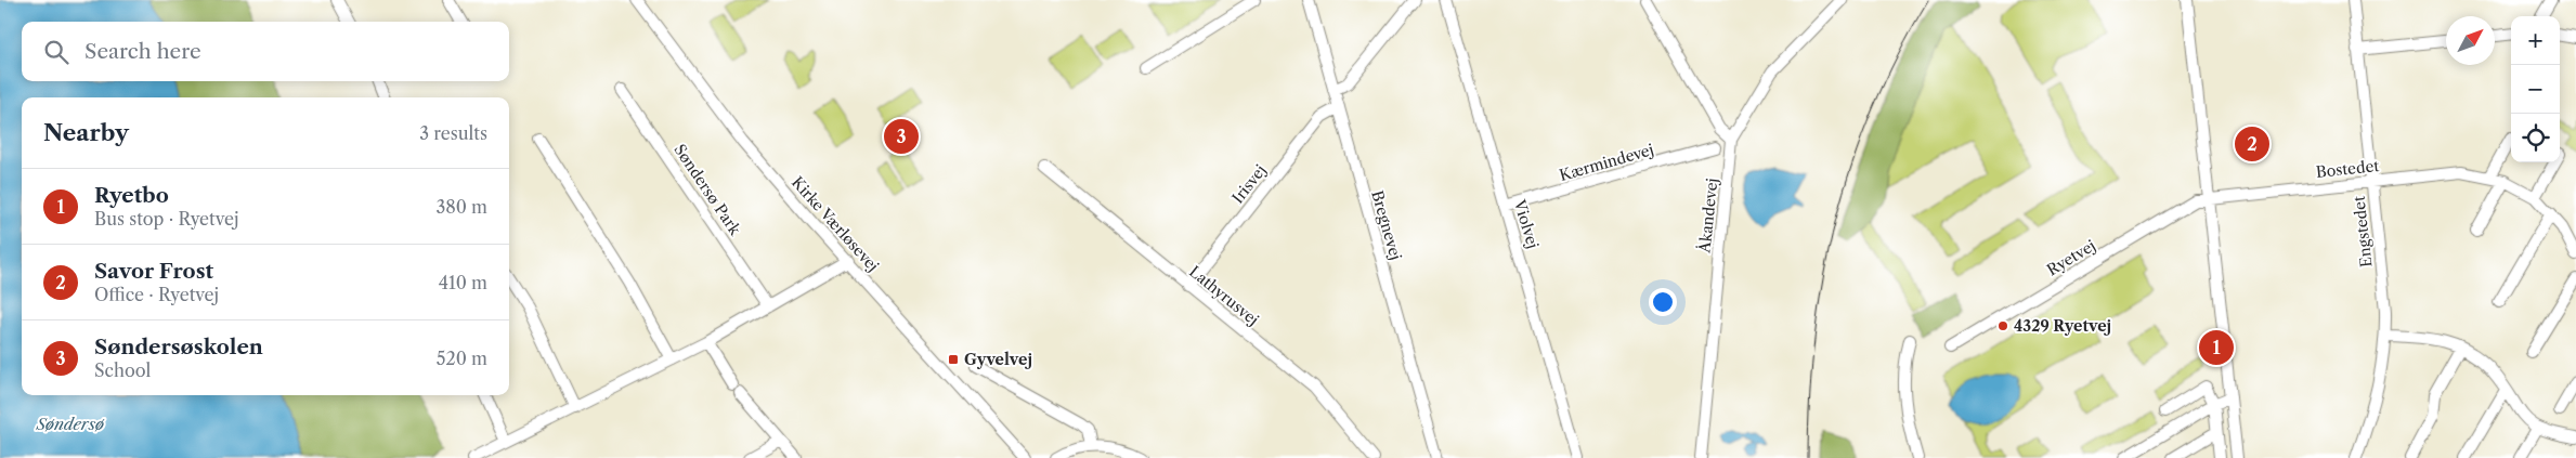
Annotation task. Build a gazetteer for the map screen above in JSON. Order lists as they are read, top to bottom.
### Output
{
  "streets": {
    "street": [
      "Kærmindevej",
      "Bostedet",
      "Irisvej",
      "Søndersø Park",
      "Åkandevej",
      "Kirke Værløsevej",
      "Violvej",
      "Bregnevej",
      "Engstedet",
      "Ryetvej",
      "Lathyrusvej"
    ]
  },
  "crossings": [
    ["Kærmindevej", "Violvej"],
    ["Bostedet", "Engstedet"],
    ["Bostedet", "Ryetvej"],
    ["Irisvej", "Bregnevej"],
    ["Irisvej", "Lathyrusvej"]
  ],
  "water": ["Søndersø"],
  "places": {
    "other": ["4329 Ryetvej"],
    "transit": ["Gyvelvej"]
  },
  "north": "top right",
  "page": {
    "map_buttons": ["+", "−"],
    "search": "Search here",
    "heading": ["Nearby", "3 results"],
    "pins": ["3", "2", "1"],
    "list": [
      {
        "mark": "1",
        "name": "Ryetbo",
        "note": "Bus stop · Ryetvej",
        "value": "380 m"
      },
      {
        "mark": "2",
        "name": "Savor Frost",
        "note": "Office · Ryetvej",
        "value": "410 m"
      },
      {
        "mark": "3",
        "name": "Søndersøskolen",
        "note": "School",
        "value": "520 m"
      }
    ]
  }
}
